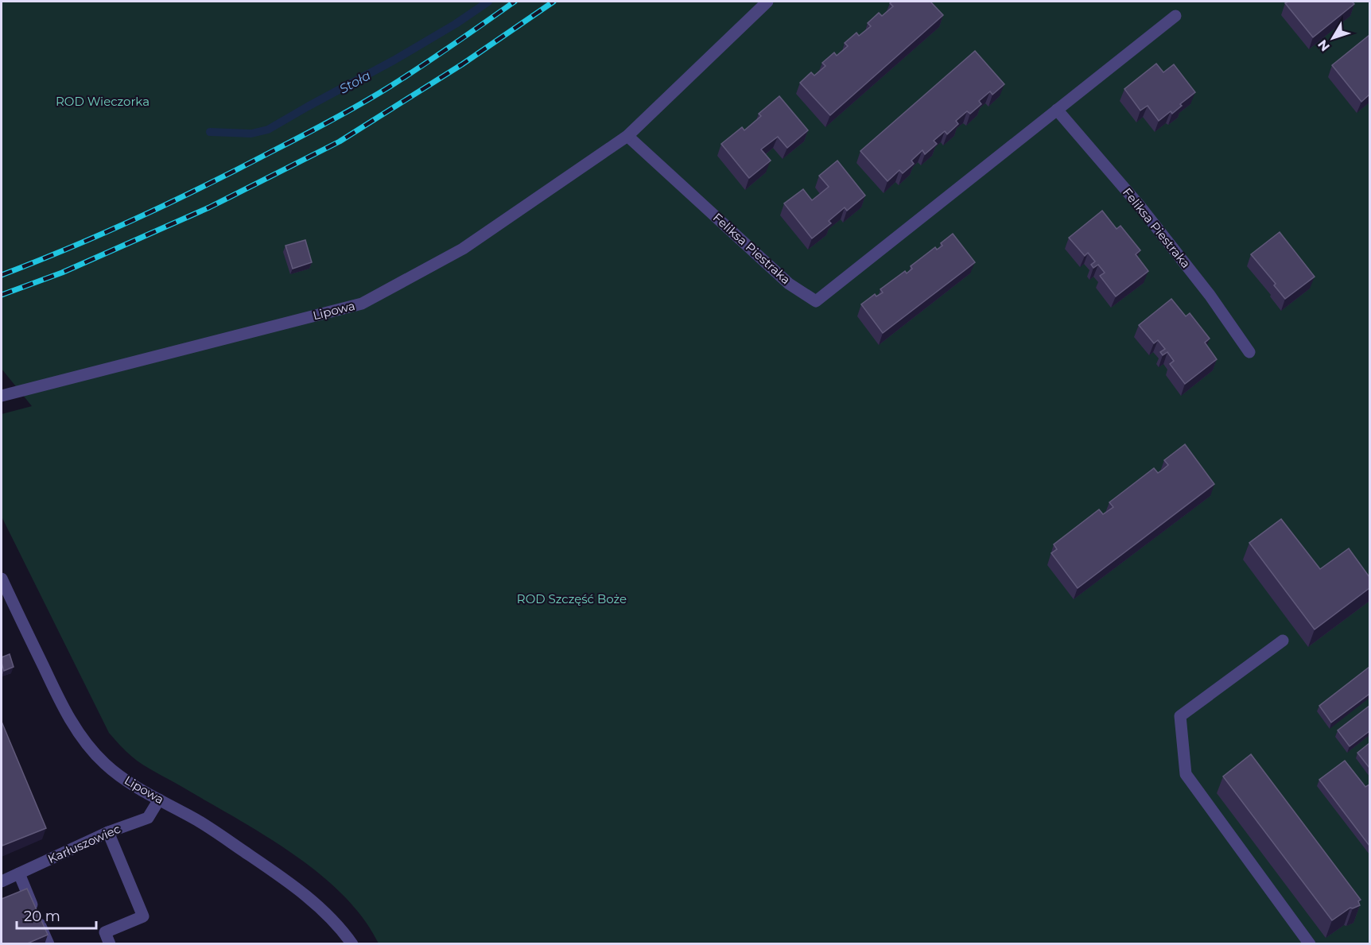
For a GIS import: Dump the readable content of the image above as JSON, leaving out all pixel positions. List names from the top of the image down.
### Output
{
  "streets": {
    "street": ["Feliksa Piestraka", "Lipowa", "Karłuszowiec"]
  },
  "crossings": [
    ["Feliksa Piestraka", "Lipowa"],
    ["Lipowa", "Karłuszowiec"]
  ],
  "water": ["Stoła"],
  "parks": ["ROD Wieczorka", "ROD Szczęść Boże"],
  "scale_bar": "20 m",
  "north": "bottom left"
}
